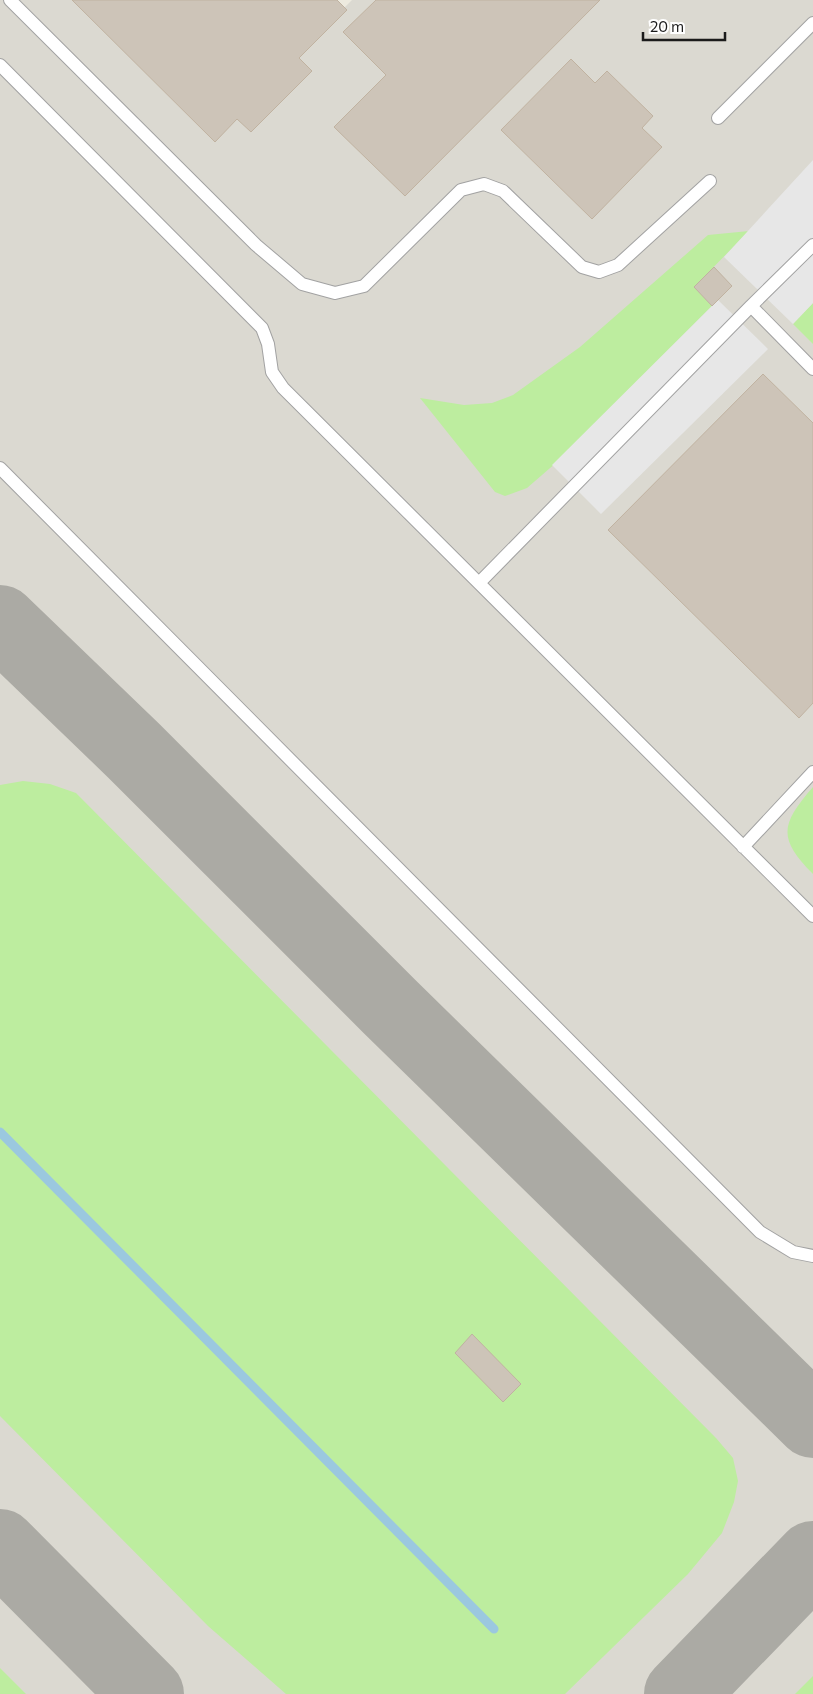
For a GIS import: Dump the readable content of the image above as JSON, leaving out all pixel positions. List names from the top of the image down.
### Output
{
  "scale_bar": "20 m"
}
